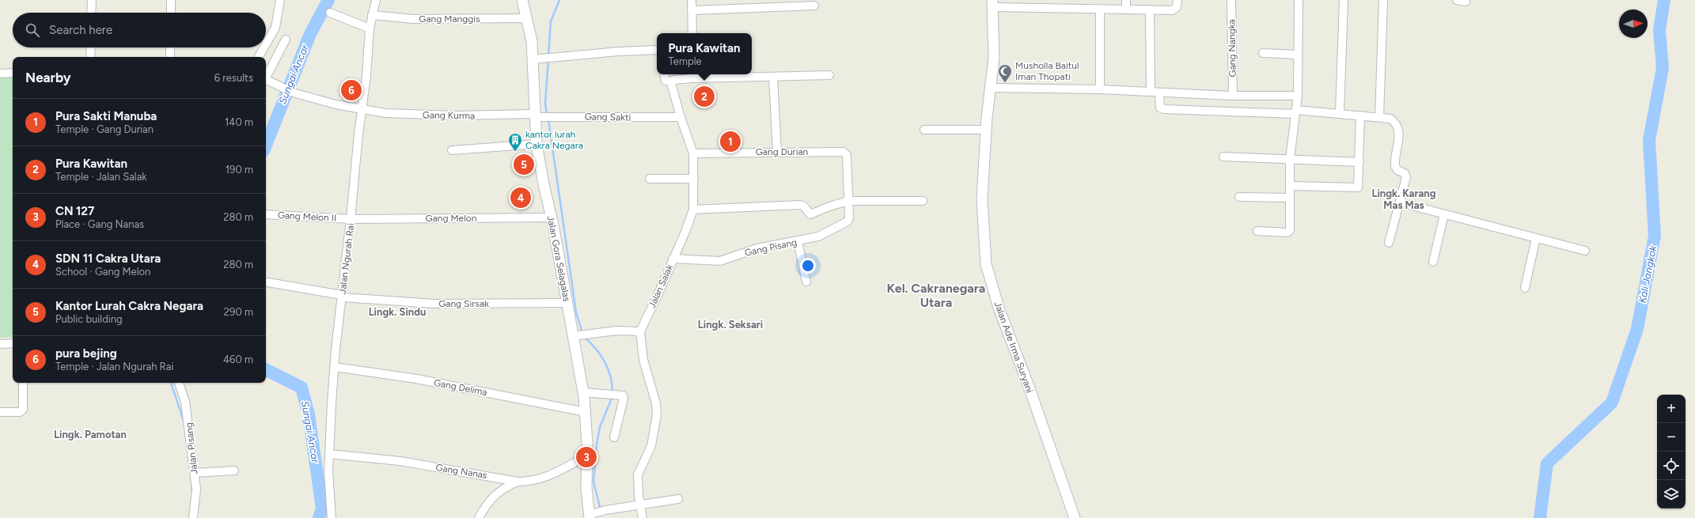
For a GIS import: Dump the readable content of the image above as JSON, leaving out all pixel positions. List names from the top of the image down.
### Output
{
  "streets": {
    "street": [
      "Gang Manggis",
      "Gang Nangka",
      "Gang Kurma",
      "Gang Sakti",
      "Gang Durian",
      "Gang Melon II",
      "Gang Melon",
      "Gang Pisang",
      "Jalan Ngurah Rai",
      "Jalan Gora Selagalas",
      "Jalan Salak",
      "Gang Sirsak",
      "Jalan Ade Irma Suryani",
      "Gang Delima",
      "Jalan Pisang",
      "Gang Nanas"
    ]
  },
  "crossings": [
    ["Gang Manggis", "Jalan Ngurah Rai"],
    ["Gang Manggis", "Jalan Gora Selagalas"],
    ["Gang Kurma", "Gang Sakti"],
    ["Gang Kurma", "Jalan Ngurah Rai"],
    ["Gang Kurma", "Jalan Gora Selagalas"],
    ["Gang Sakti", "Jalan Gora Selagalas"],
    ["Gang Sakti", "Jalan Salak"],
    ["Gang Durian", "Gang Pisang"],
    ["Gang Durian", "Jalan Salak"],
    ["Gang Melon II", "Gang Melon"],
    ["Gang Melon II", "Jalan Ngurah Rai"],
    ["Gang Melon", "Jalan Ngurah Rai"],
    ["Gang Melon", "Jalan Gora Selagalas"],
    ["Gang Pisang", "Jalan Salak"],
    ["Jalan Ngurah Rai", "Gang Sirsak"],
    ["Jalan Ngurah Rai", "Gang Delima"],
    ["Jalan Ngurah Rai", "Gang Nanas"],
    ["Jalan Gora Selagalas", "Gang Sirsak"],
    ["Jalan Gora Selagalas", "Gang Delima"],
    ["Jalan Gora Selagalas", "Gang Nanas"]
  ],
  "districts": [
    "Lingk. Karang Mas Mas",
    "Kel. Cakranegara Utara",
    "Lingk. Sindu",
    "Lingk. Seksari",
    "Lingk. Pamotan"
  ],
  "water": ["Sungai Ancar", "Kali Jangkok"],
  "places": {
    "mosque": ["Musholla Baitul Iman Thopati"],
    "building": ["kantor lurah Cakra Negara"]
  },
  "north": "right",
  "page": {
    "search": "Search here",
    "popup": ["Pura Kawitan", "Temple"],
    "heading": ["Nearby", "6 results"],
    "pins": [
      "6",
      "2",
      "1",
      "5",
      "4",
      "3"
    ],
    "list": [
      {
        "mark": "1",
        "name": "Pura Sakti Manuba",
        "note": "Temple · Gang Durian",
        "value": "140 m"
      },
      {
        "mark": "2",
        "name": "Pura Kawitan",
        "note": "Temple · Jalan Salak",
        "value": "190 m"
      },
      {
        "mark": "3",
        "name": "CN 127",
        "note": "Place · Gang Nanas",
        "value": "280 m"
      },
      {
        "mark": "4",
        "name": "SDN 11 Cakra Utara",
        "note": "School · Gang Melon",
        "value": "280 m"
      },
      {
        "mark": "5",
        "name": "Kantor Lurah Cakra Negara",
        "note": "Public building",
        "value": "290 m"
      },
      {
        "mark": "6",
        "name": "pura bejing",
        "note": "Temple · Jalan Ngurah Rai",
        "value": "460 m"
      }
    ],
    "map_buttons": ["+", "−"]
  }
}
